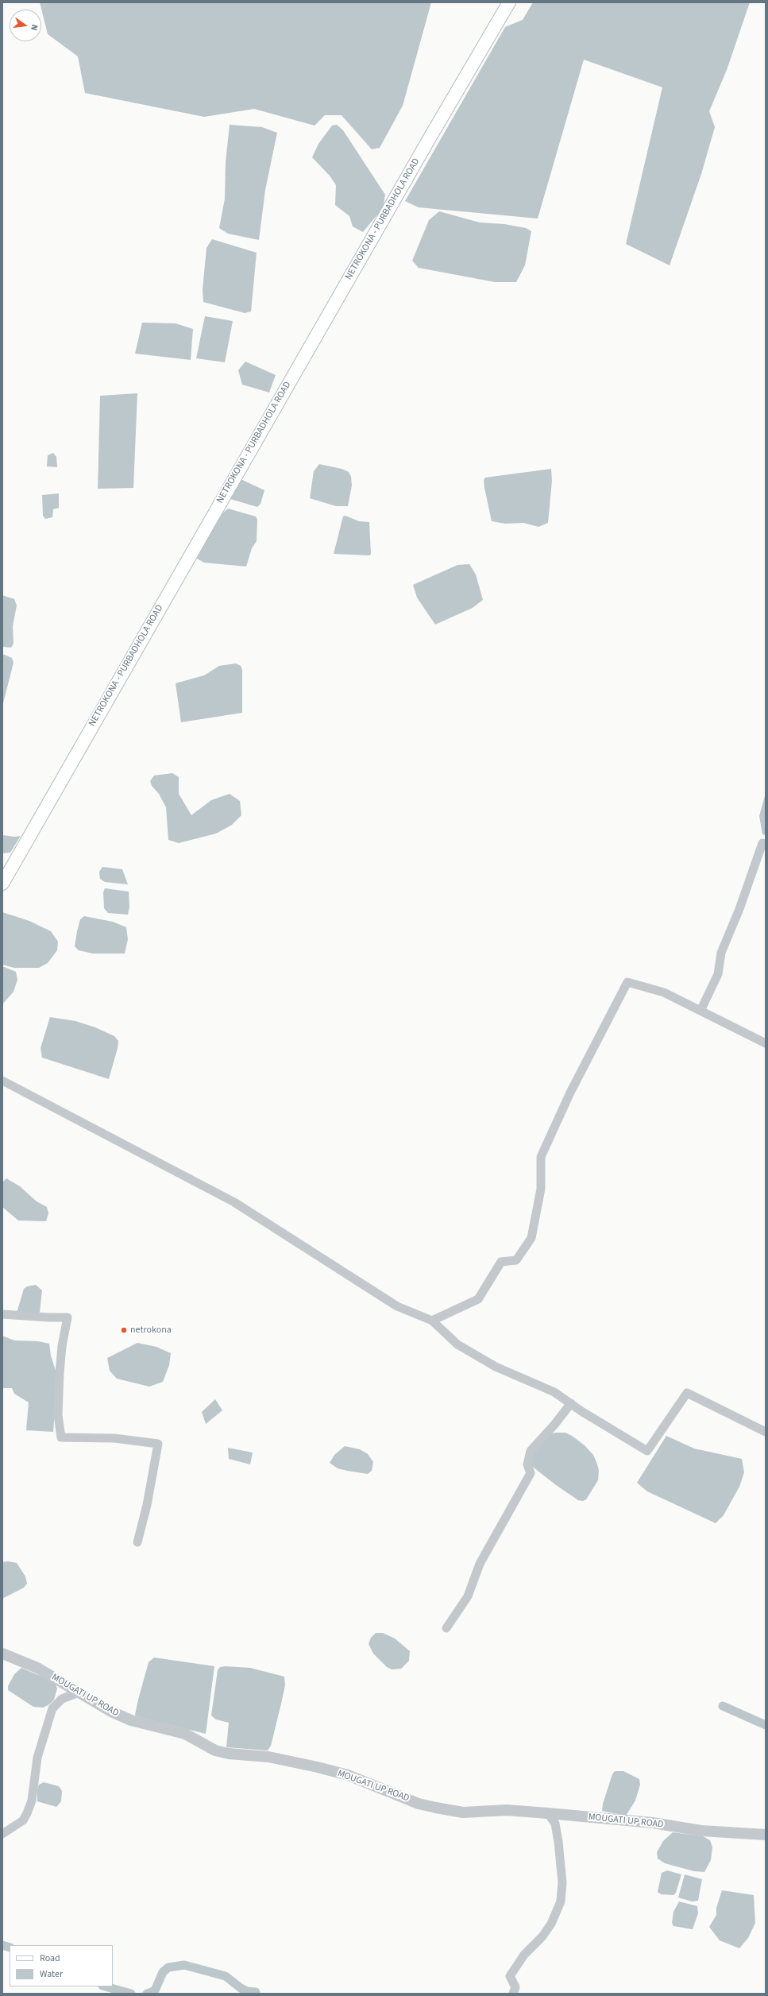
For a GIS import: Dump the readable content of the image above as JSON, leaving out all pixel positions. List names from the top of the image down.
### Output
{
  "streets": {
    "main road": ["NETROKONA - PURBADHOLA ROAD"],
    "street": ["MOUGATI UP ROAD"]
  },
  "places": ["netrokona"],
  "legend": ["Road", "Water"],
  "north": "right"
}
